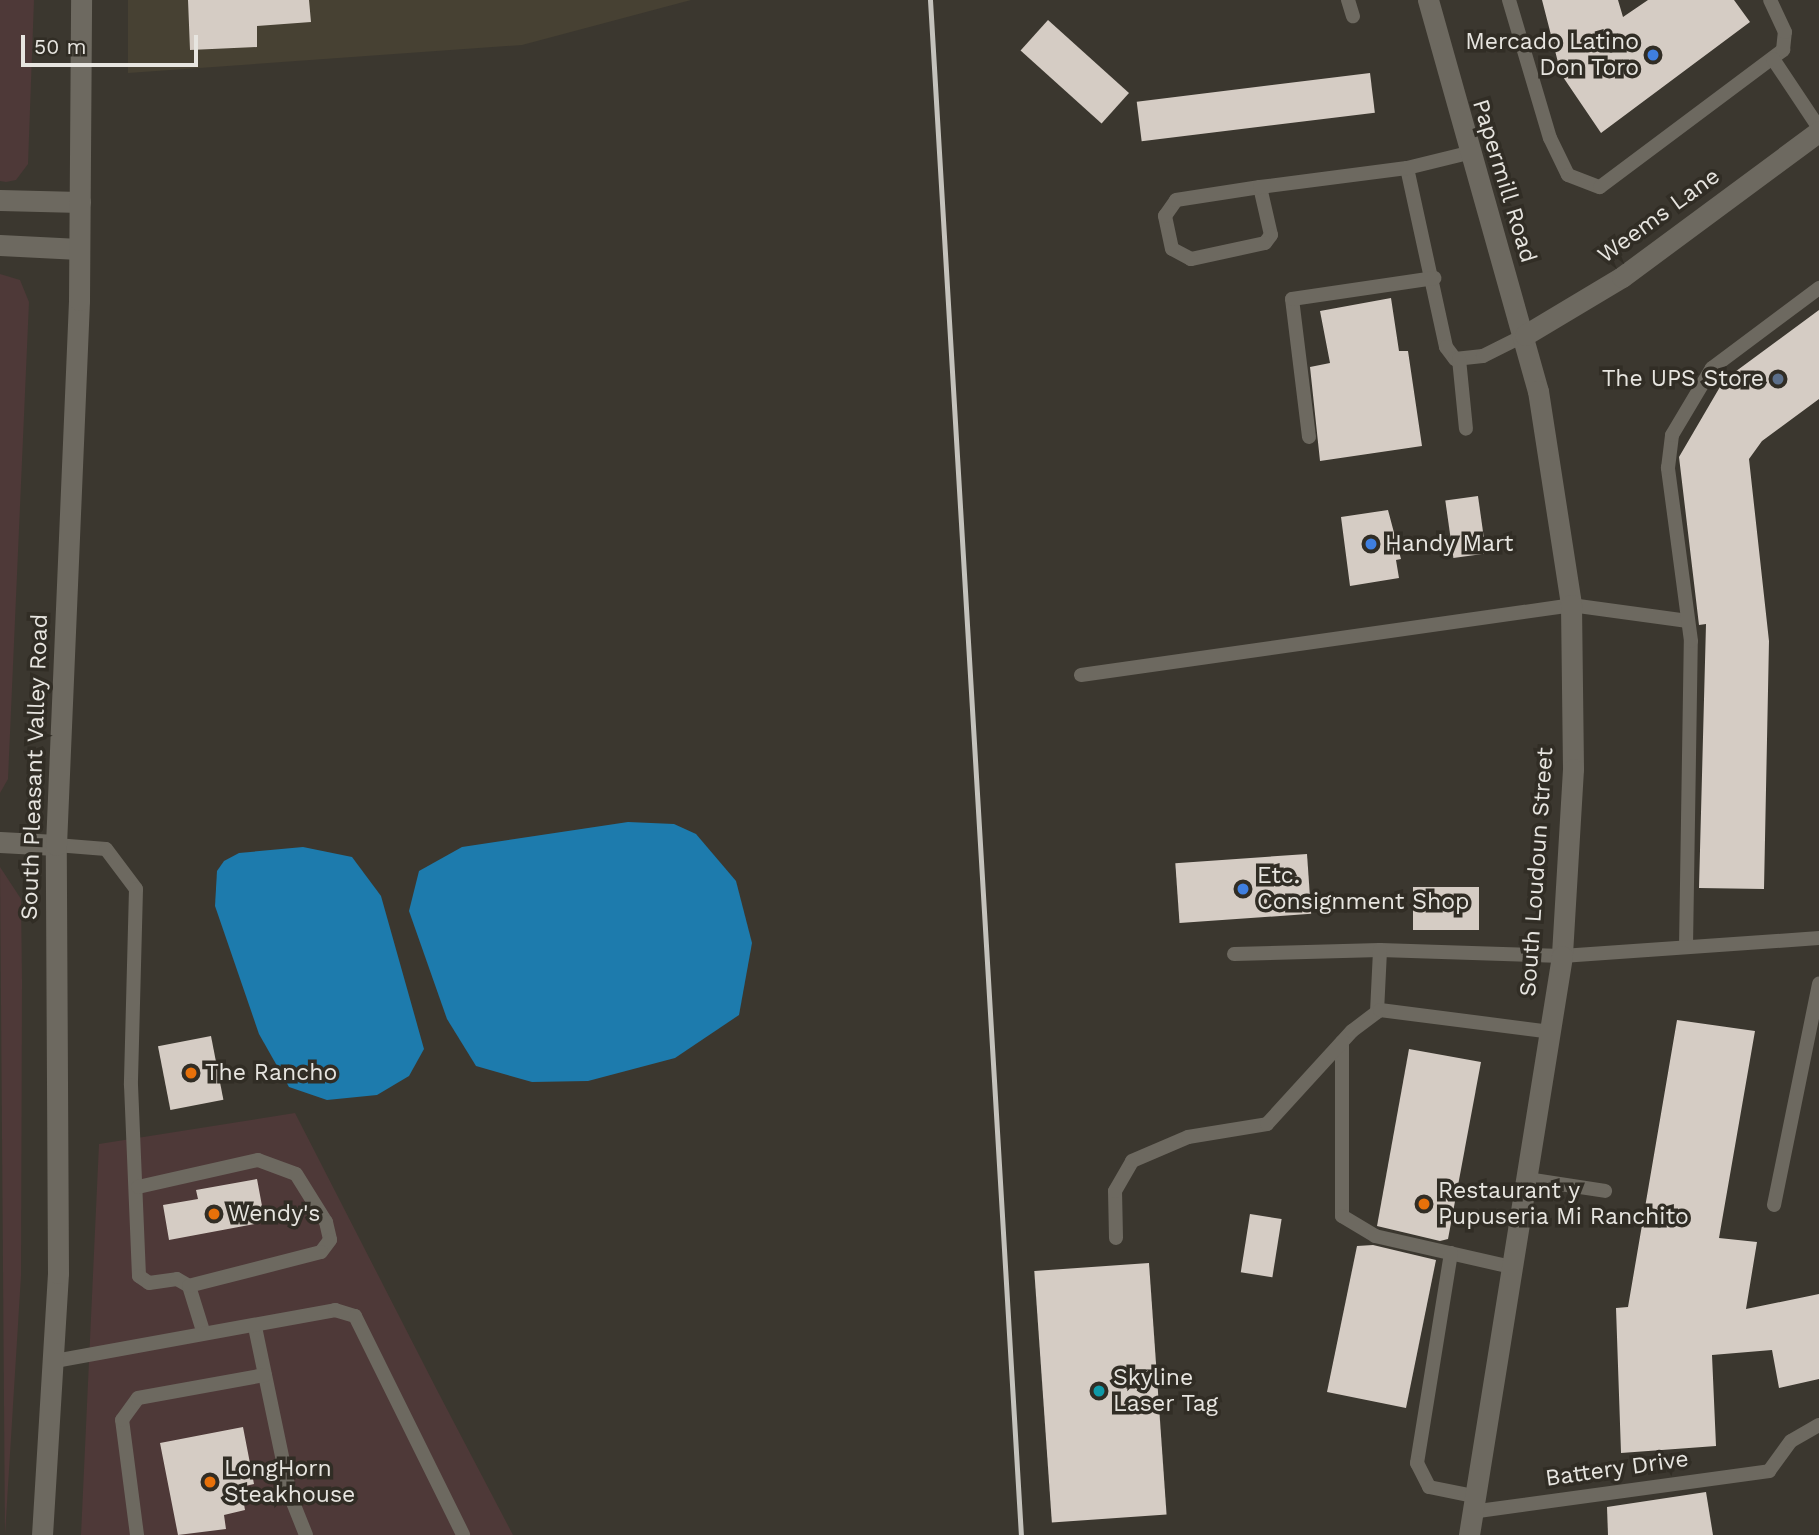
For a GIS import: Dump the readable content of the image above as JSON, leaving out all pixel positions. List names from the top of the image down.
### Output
{
  "streets": {
    "main road": [
      "Papermill Road",
      "Weems Lane",
      "South Pleasant Valley Road",
      "South Loudoun Street"
    ],
    "lane": ["Battery Drive"]
  },
  "crossings": [
    ["Papermill Road", "Weems Lane"],
    ["Papermill Road", "South Loudoun Street"],
    ["Weems Lane", "South Loudoun Street"],
    ["South Loudoun Street", "Battery Drive"]
  ],
  "places": [
    "Mercado Latino Don Toro",
    "The UPS Store",
    "Handy Mart",
    "Etc. Consignment Shop",
    "The Rancho",
    "Restaurant y Pupuseria Mi Ranchito",
    "Wendy's",
    "Skyline Laser Tag",
    "LongHorn Steakhouse"
  ],
  "scale_bar": "50 m"
}
